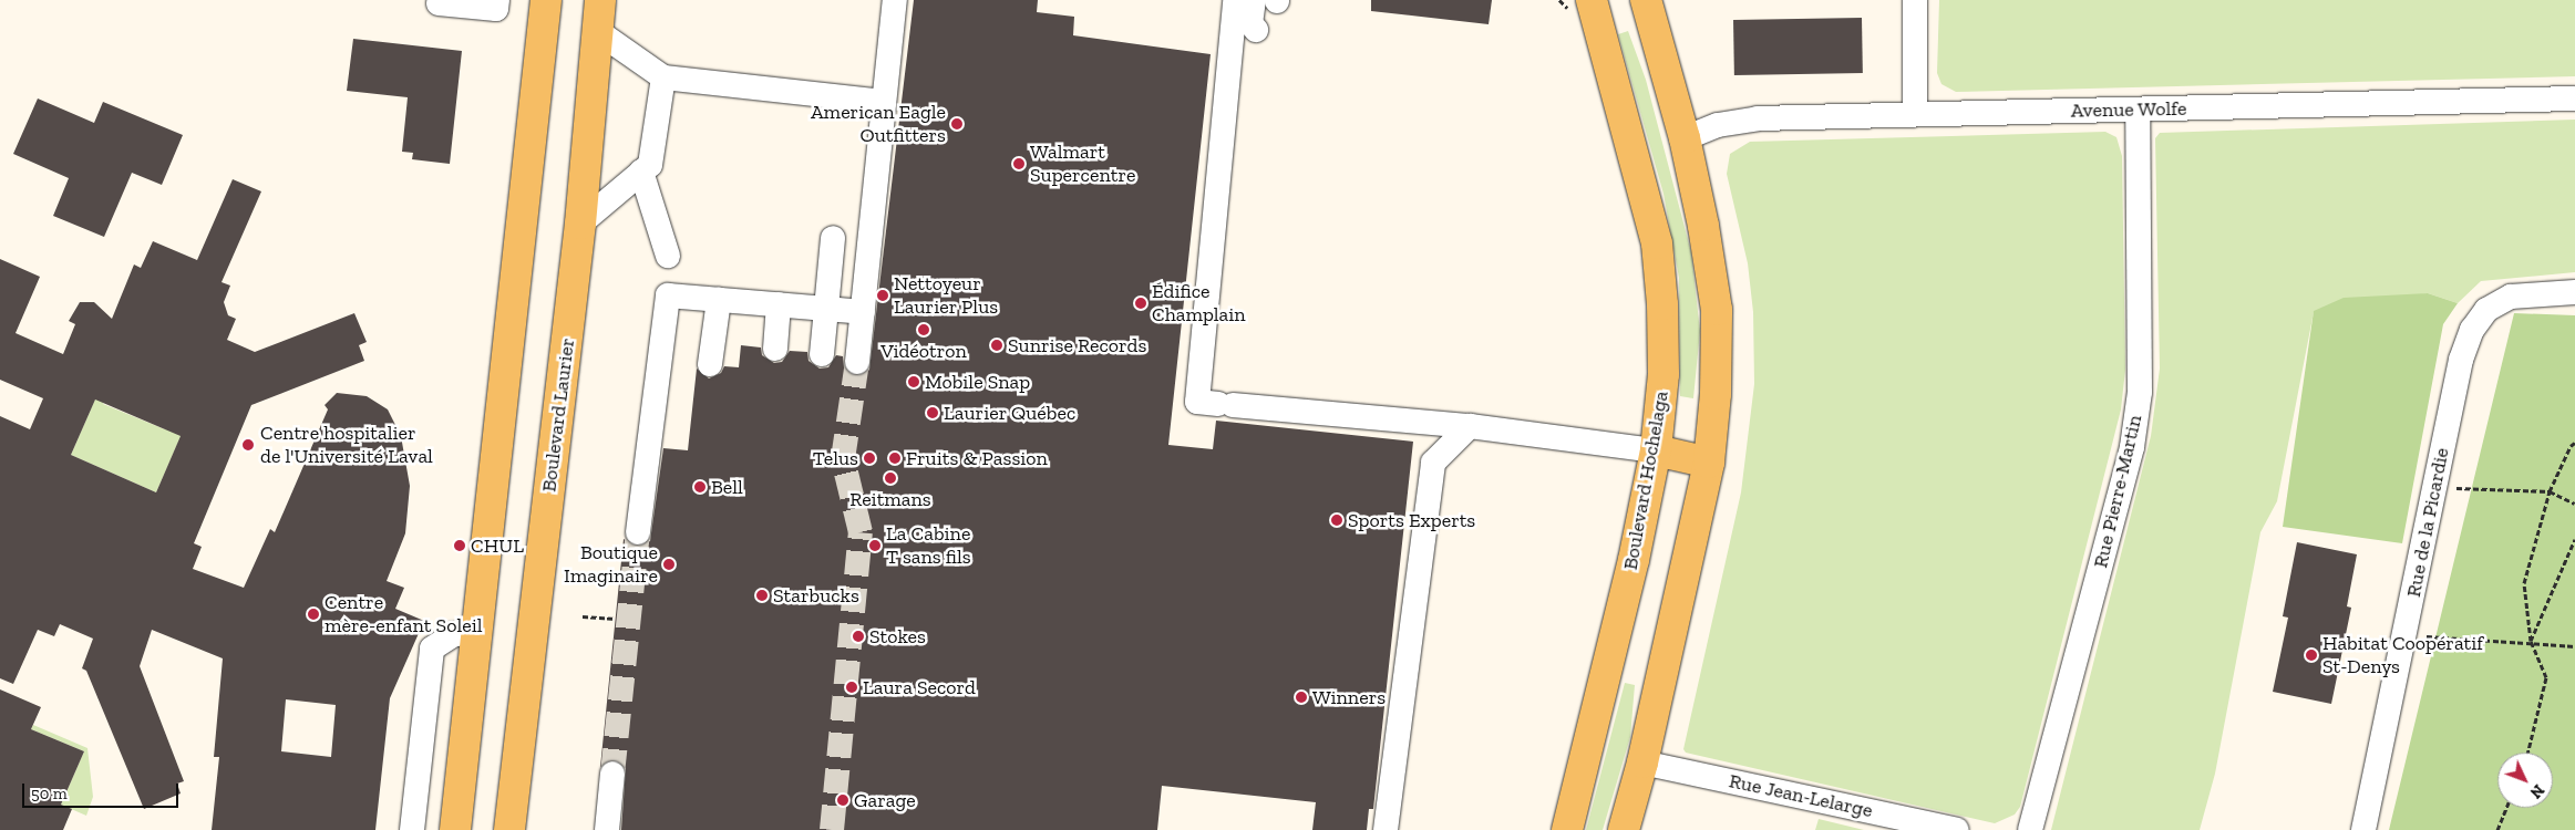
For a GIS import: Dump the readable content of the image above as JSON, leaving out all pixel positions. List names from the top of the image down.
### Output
{
  "streets": {
    "main road": ["Boulevard Laurier", "Boulevard Hochelaga"],
    "street": [
      "Avenue Wolfe",
      "Rue Pierre-Martin",
      "Rue de la Picardie",
      "Rue Jean-Lelarge"
    ]
  },
  "crossings": [
    ["Avenue Wolfe", "Rue Pierre-Martin"]
  ],
  "places": [
    "American Eagle Outfitters",
    "Walmart Supercentre",
    "Nettoyeur Laurier Plus",
    "Édifice Champlain",
    "Vidéotron",
    "Sunrise Records",
    "Mobile Snap",
    "Laurier Québec",
    "Centre hospitalier de l'Université Laval",
    "Telus",
    "Fruits & Passion",
    "Reitmans",
    "Bell",
    "Sports Experts",
    "CHUL",
    "La Cabine T sans fils",
    "Boutique Imaginaire",
    "Starbucks",
    "Centre mère-enfant Soleil",
    "Stokes",
    "Habitat Coopératif St-Denys",
    "Laura Secord",
    "Winners",
    "Garage"
  ],
  "scale_bar": "50 m",
  "north": "bottom right"
}
